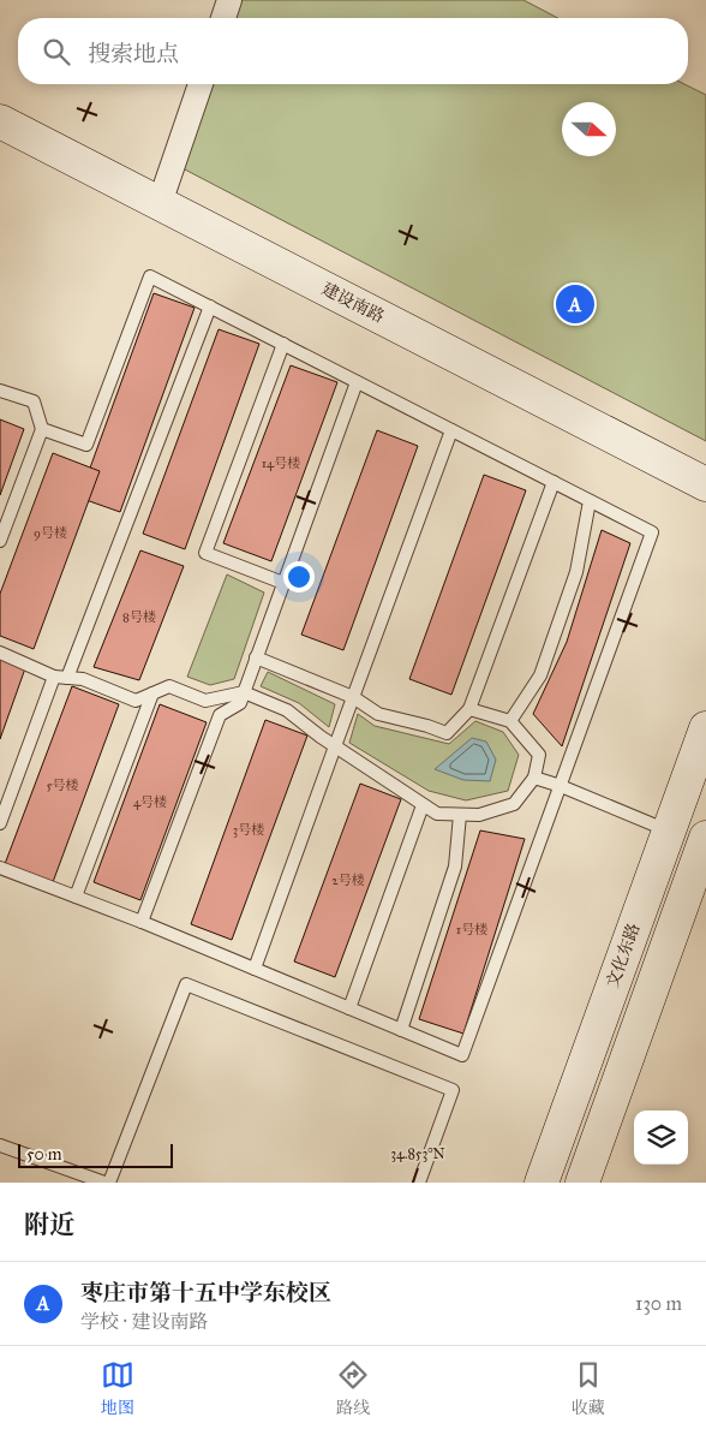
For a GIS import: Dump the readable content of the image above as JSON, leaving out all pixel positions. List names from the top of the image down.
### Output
{
  "streets": {
    "street": ["建设南路", "文化东路"]
  },
  "house_numbers": [
    "14号楼",
    "9号楼",
    "8号楼",
    "5号楼",
    "4号楼",
    "3号楼",
    "2号楼",
    "1号楼"
  ],
  "scale_bar": "50 m",
  "north": "right",
  "page": {
    "search": "搜索地点",
    "pins": "A",
    "scale": "50 m",
    "heading": "附近",
    "list": [
      {
        "mark": "A",
        "name": "枣庄市第十五中学东校区",
        "note": "学校 · 建设南路",
        "value": "130 m"
      }
    ],
    "nav": ["地图", "路线", "收藏"]
  },
  "coordinates": ["34.853°N"]
}
